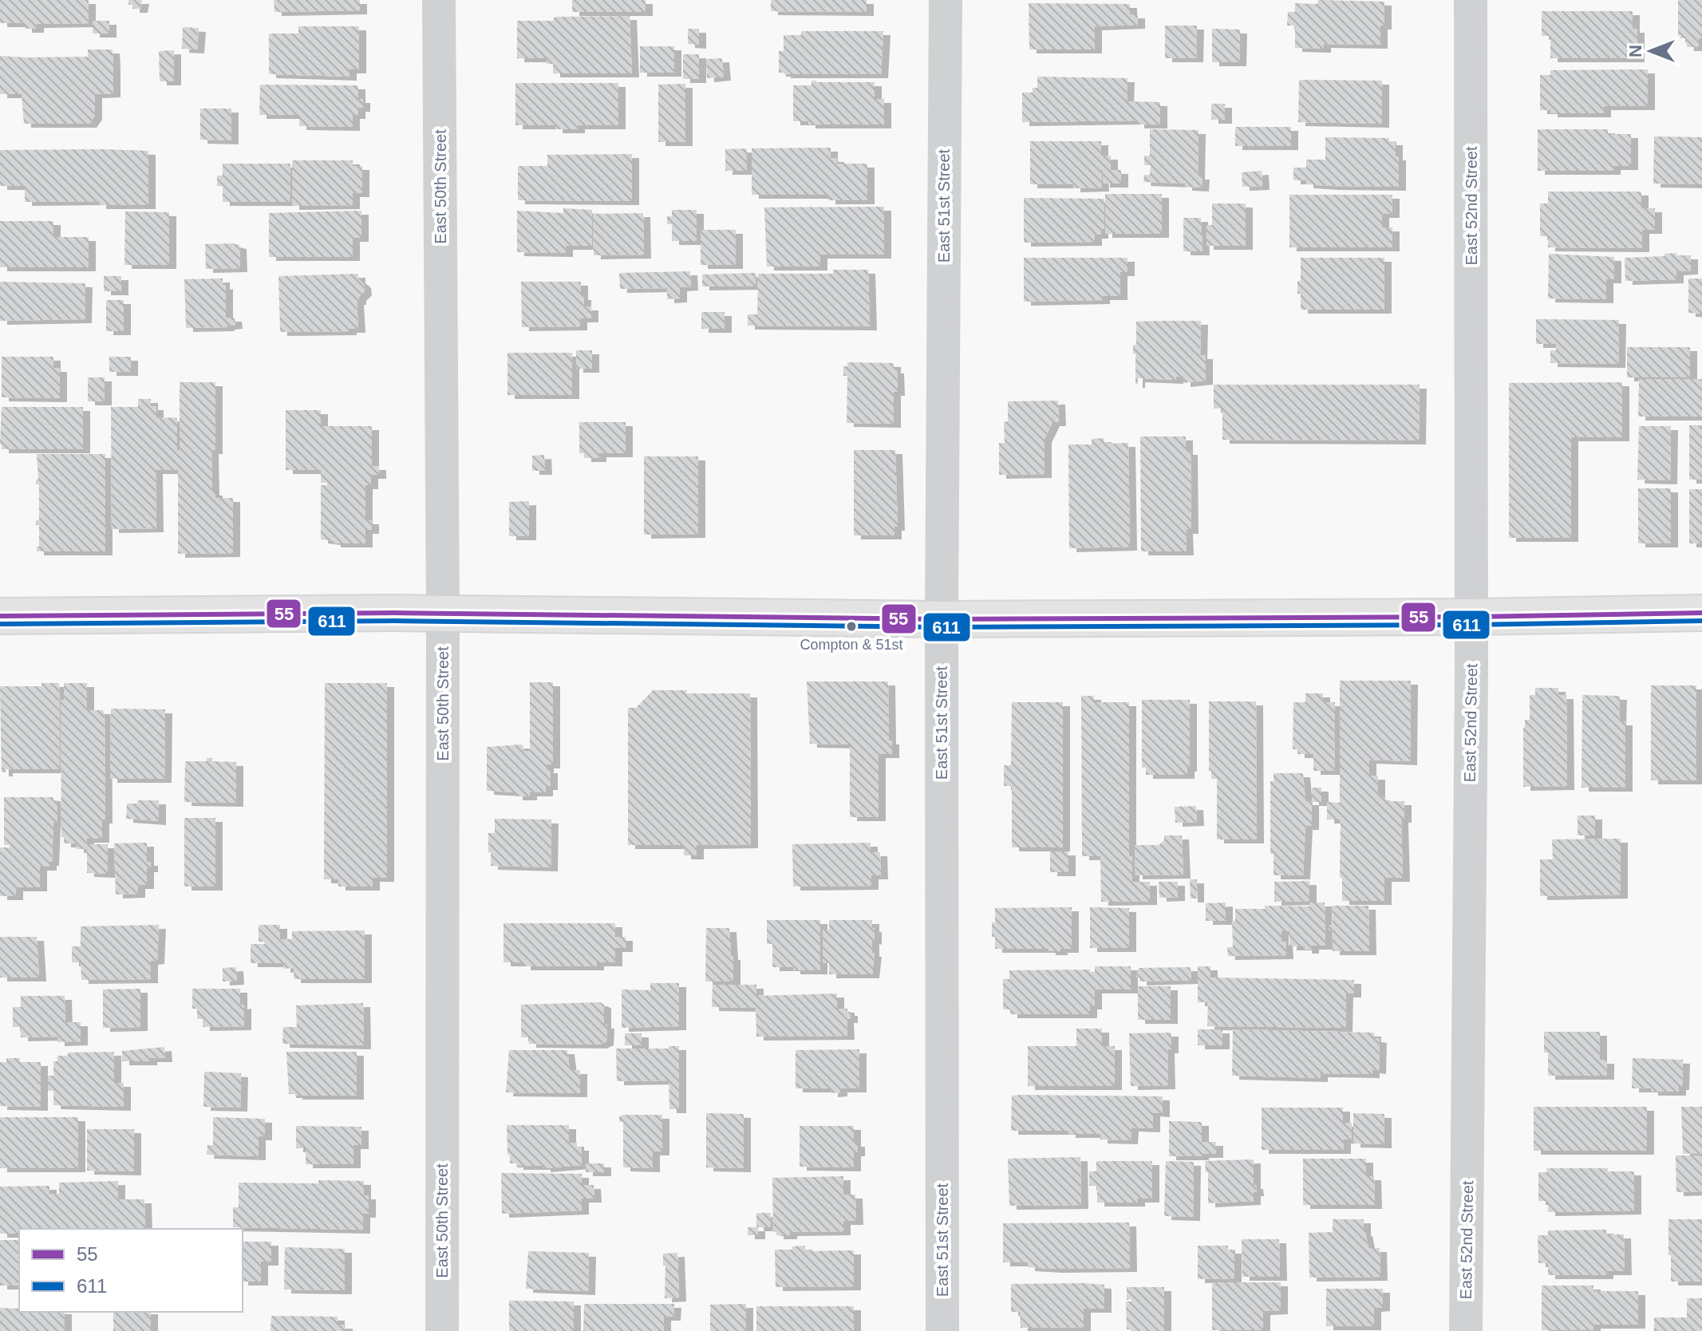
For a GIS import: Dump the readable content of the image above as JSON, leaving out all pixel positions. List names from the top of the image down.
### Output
{
  "streets": {
    "street": ["East 50th Street", "East 51st Street", "East 52nd Street"]
  },
  "places": ["Compton & 51st"],
  "lines": ["transit line 55", "transit line 611"],
  "legend": ["55", "611"],
  "north": "left"
}
